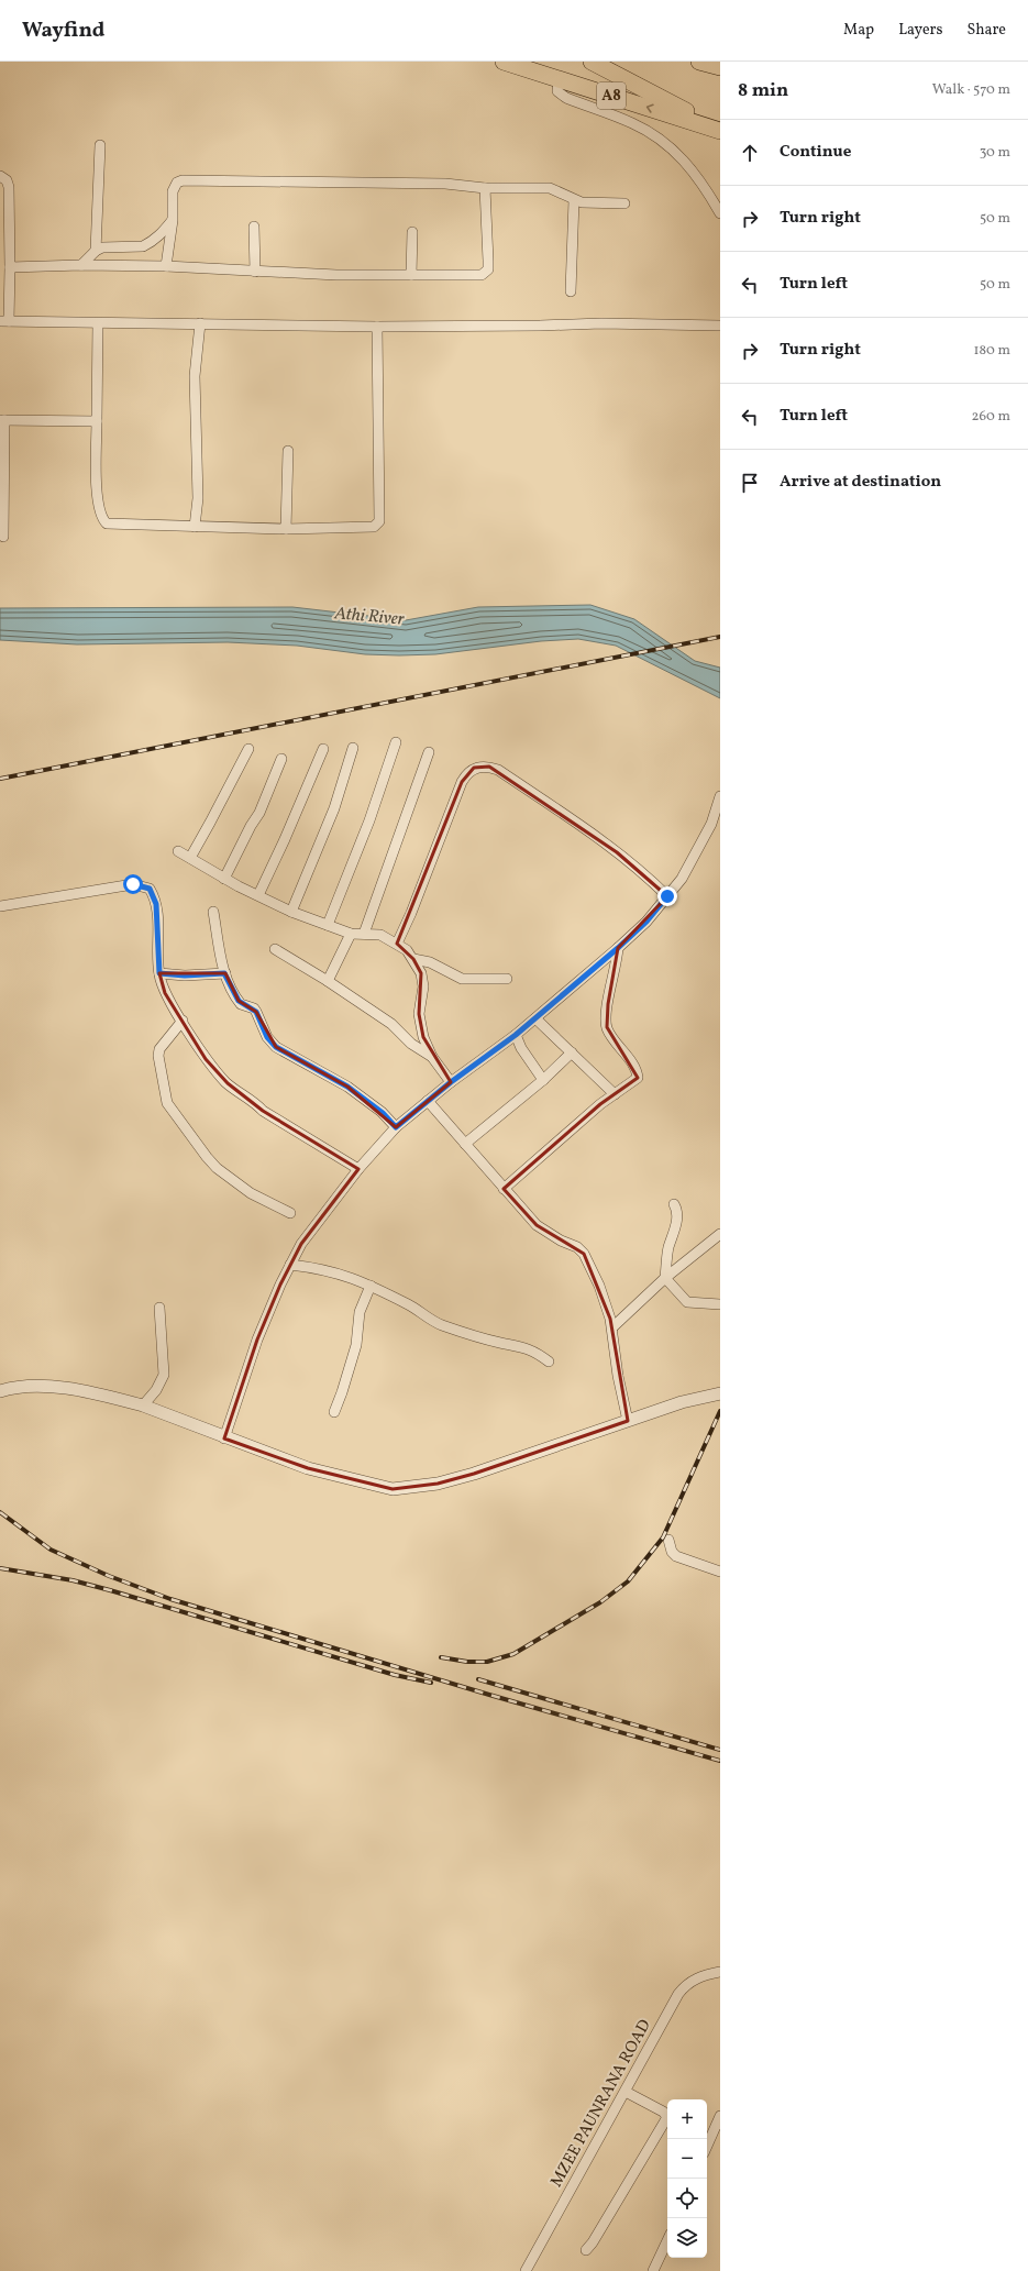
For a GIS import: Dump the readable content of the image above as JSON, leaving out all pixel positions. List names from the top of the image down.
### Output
{
  "streets": {
    "highway": ["A8"],
    "street": ["MZEE PAUNRANA ROAD"]
  },
  "water": ["Athi River"],
  "page": {
    "header": "Wayfind",
    "nav": ["Map", "Layers", "Share"],
    "heading": ["8 min", "Walk · 570 m"],
    "list": [
      ["Continue", "30 m"],
      ["Turn right", "50 m"],
      ["Turn left", "50 m"],
      ["Turn right", "180 m"],
      ["Turn left", "260 m"],
      "Arrive at destination"
    ],
    "map_buttons": ["+", "−"]
  }
}
